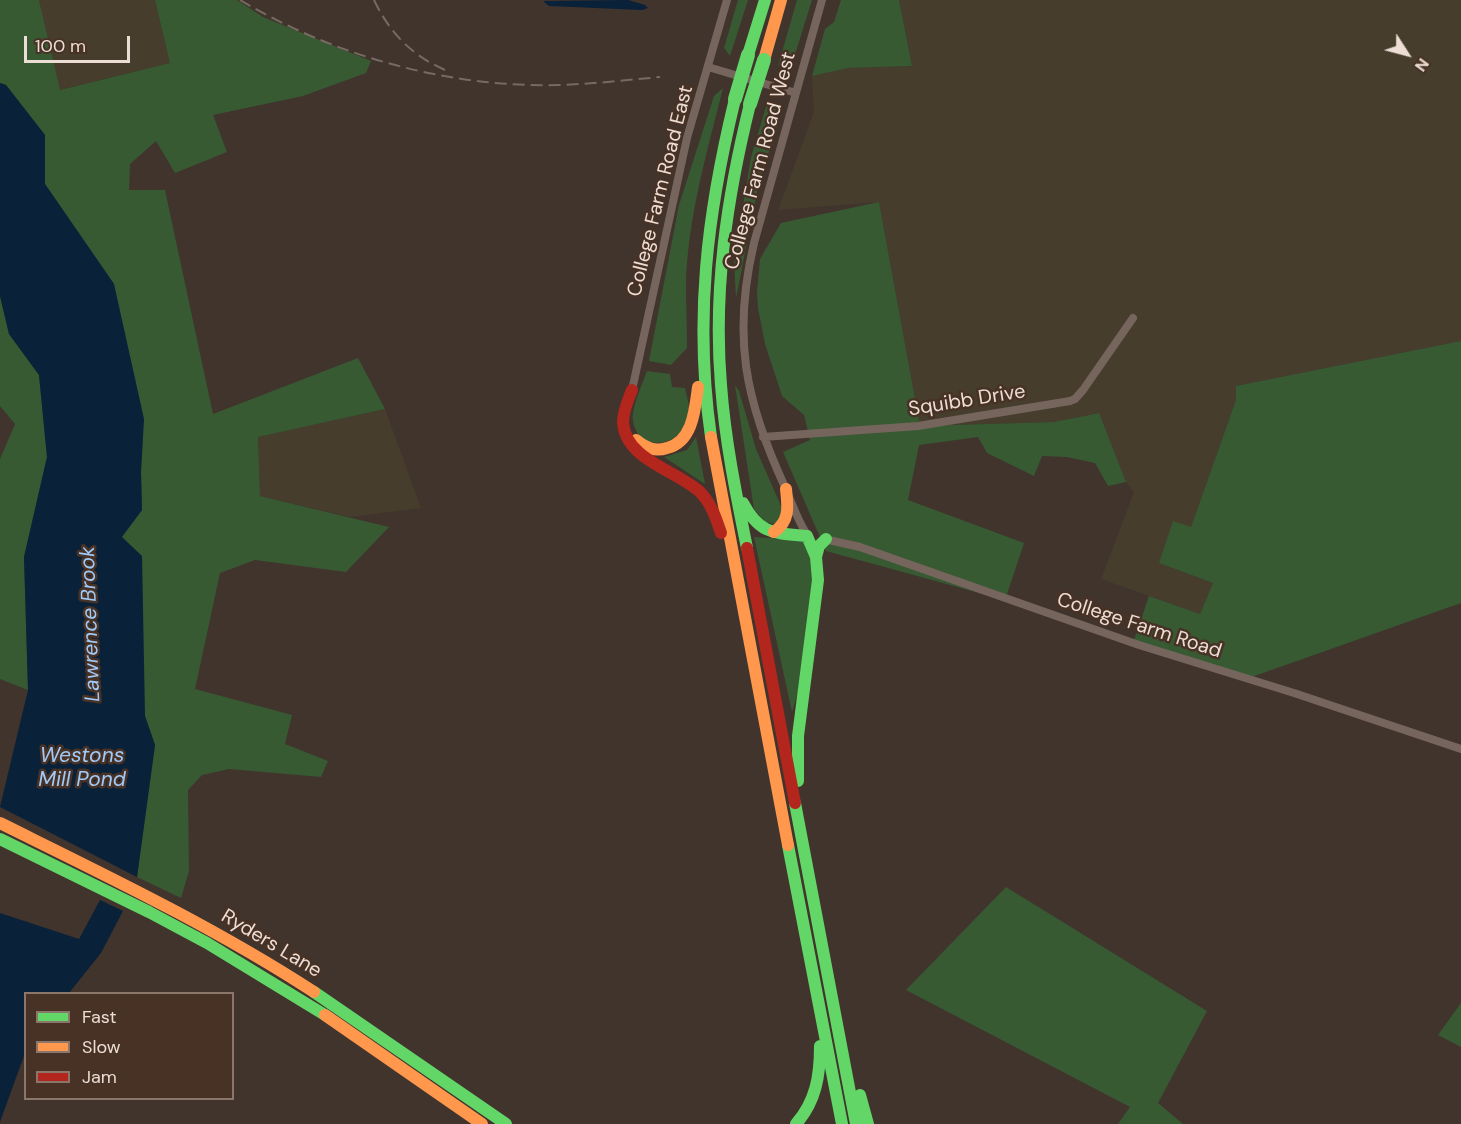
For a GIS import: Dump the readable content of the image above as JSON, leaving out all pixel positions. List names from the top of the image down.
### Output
{
  "streets": {
    "main road": ["Ryders Lane"],
    "street": [
      "College Farm Road West",
      "College Farm Road East",
      "Squibb Drive",
      "College Farm Road"
    ]
  },
  "crossings": [
    ["College Farm Road West", "Squibb Drive"],
    ["College Farm Road West", "College Farm Road"]
  ],
  "water": ["Lawrence Brook", "Westons Mill Pond"],
  "legend": ["Fast", "Slow", "Jam"],
  "scale_bar": "100 m",
  "north": "bottom right"
}
